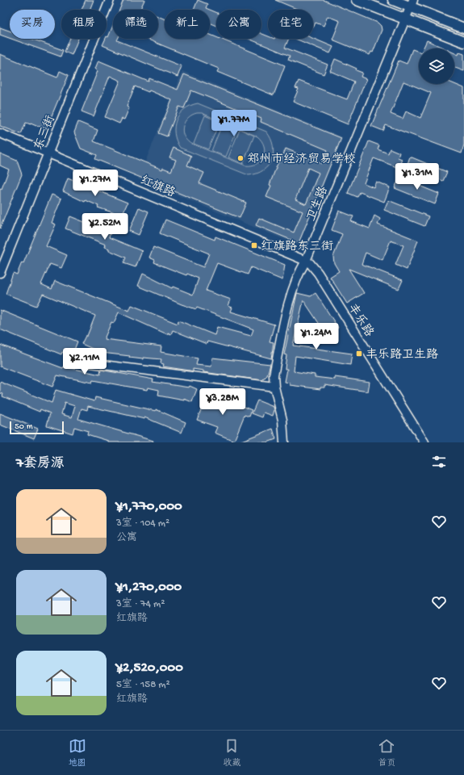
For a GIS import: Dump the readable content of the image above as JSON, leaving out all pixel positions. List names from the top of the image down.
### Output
{
  "streets": {
    "street": [
      "东三街",
      "红旗路",
      "卫生路",
      "丰乐路"
    ]
  },
  "crossings": [
    ["东三街", "红旗路"],
    ["红旗路", "卫生路"],
    ["红旗路", "丰乐路"],
    ["卫生路", "丰乐路"]
  ],
  "places": {
    "other": ["郑州市经济贸易学校"],
    "transit": ["红旗路东三街", "丰乐路卫生路"]
  },
  "scale_bar": "50 m",
  "page": {
    "chip": [
      "买房",
      "租房",
      "筛选",
      "新上",
      "公寓",
      "住宅"
    ],
    "price": [
      "¥1.77M",
      "¥1.31M",
      "¥1.27M",
      "¥2.52M",
      "¥1.24M",
      "¥2.11M",
      "¥3.28M"
    ],
    "scale": "50 m",
    "heading": "7套房源",
    "list": [
      {
        "name": "¥1,770,000",
        "note": "3室 · 104 m² · 公寓"
      },
      {
        "name": "¥1,270,000",
        "note": "3室 · 74 m² · 红旗路"
      },
      {
        "name": "¥2,520,000",
        "note": "5室 · 158 m² · 红旗路"
      }
    ],
    "tabs": ["地图", "收藏", "首页"]
  }
}
